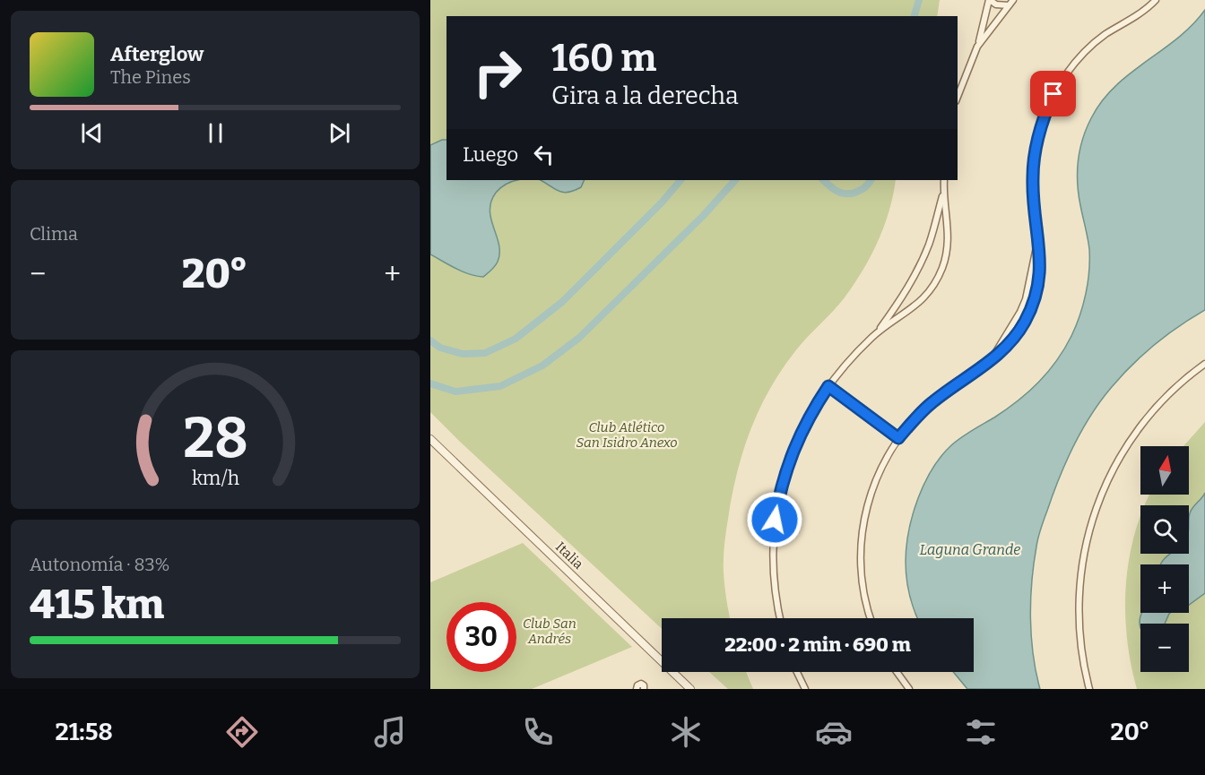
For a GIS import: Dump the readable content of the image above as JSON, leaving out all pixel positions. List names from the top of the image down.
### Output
{
  "streets": {
    "street": ["Italia"]
  },
  "water": ["Laguna Grande"],
  "parks": ["Club Atlético San Isidro Anexo", "Club San Andrés"],
  "north": "top",
  "page": {
    "turn": ["160 m", "Gira a la derecha"],
    "song": ["Afterglow", "The Pines"],
    "then": "Luego",
    "tile": [
      "Clima",
      ["Autonomía · 83%", "415 km"]
    ],
    "heat": ["−", "20°", "+"],
    "map_buttons": ["+", "−"],
    "limit": "30",
    "trip": "22:00 · 2 min · 690 m",
    "tabs": ["21:58", "20°"],
    "gauge": ["28", "km/h"]
  }
}
